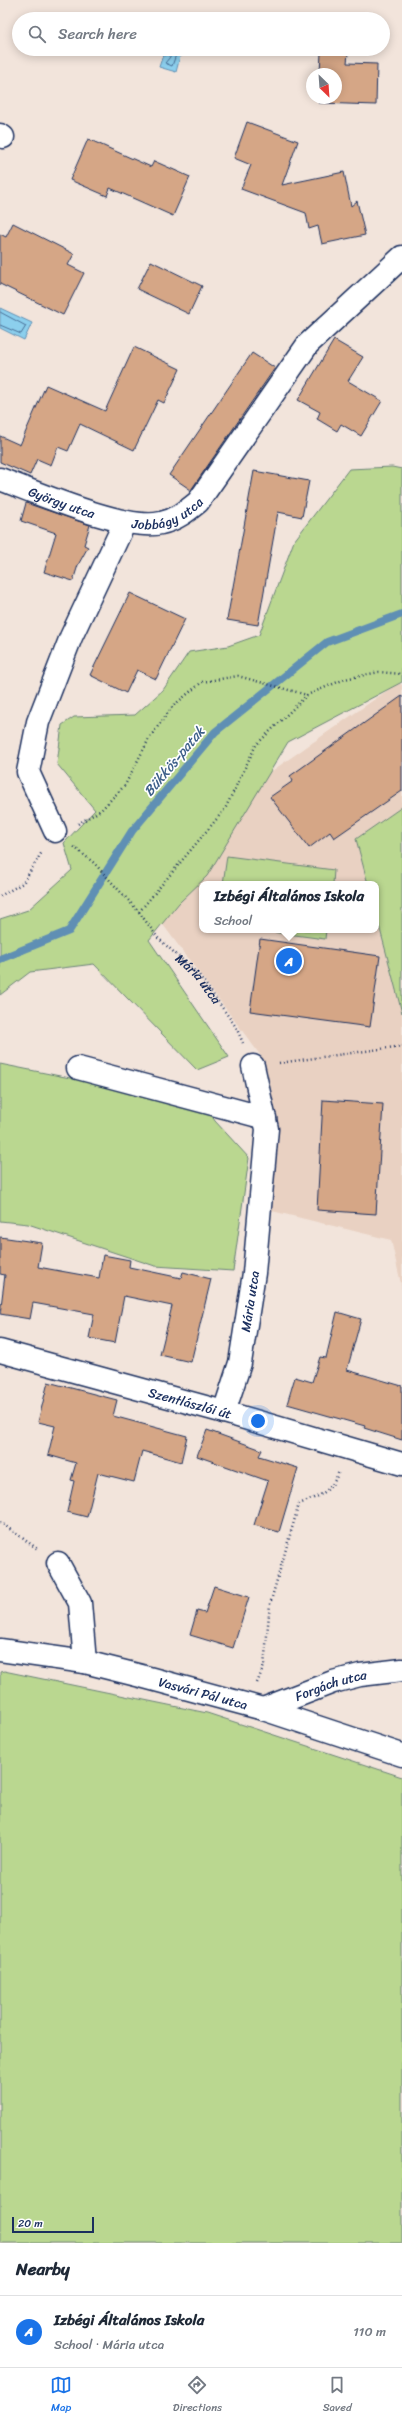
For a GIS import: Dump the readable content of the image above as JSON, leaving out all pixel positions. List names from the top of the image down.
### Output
{
  "streets": {
    "street": [
      "György utca",
      "Jobbágy utca",
      "Mária utca",
      "Szentlászlói út",
      "Forgách utca",
      "Vasvári Pál utca"
    ]
  },
  "crossings": [
    ["György utca", "Jobbágy utca"],
    ["Mária utca", "Szentlászlói út"],
    ["Forgách utca", "Vasvári Pál utca"]
  ],
  "water": ["Bükkös-patak"],
  "scale_bar": "20 m",
  "north": "bottom right",
  "page": {
    "search": "Search here",
    "popup": ["Izbégi Általános Iskola", "School"],
    "pins": "A",
    "scale": "20 m",
    "heading": "Nearby",
    "list": [
      {
        "mark": "A",
        "name": "Izbégi Általános Iskola",
        "note": "School · Mária utca",
        "value": "110 m"
      }
    ],
    "nav": ["Map", "Directions", "Saved"]
  }
}
